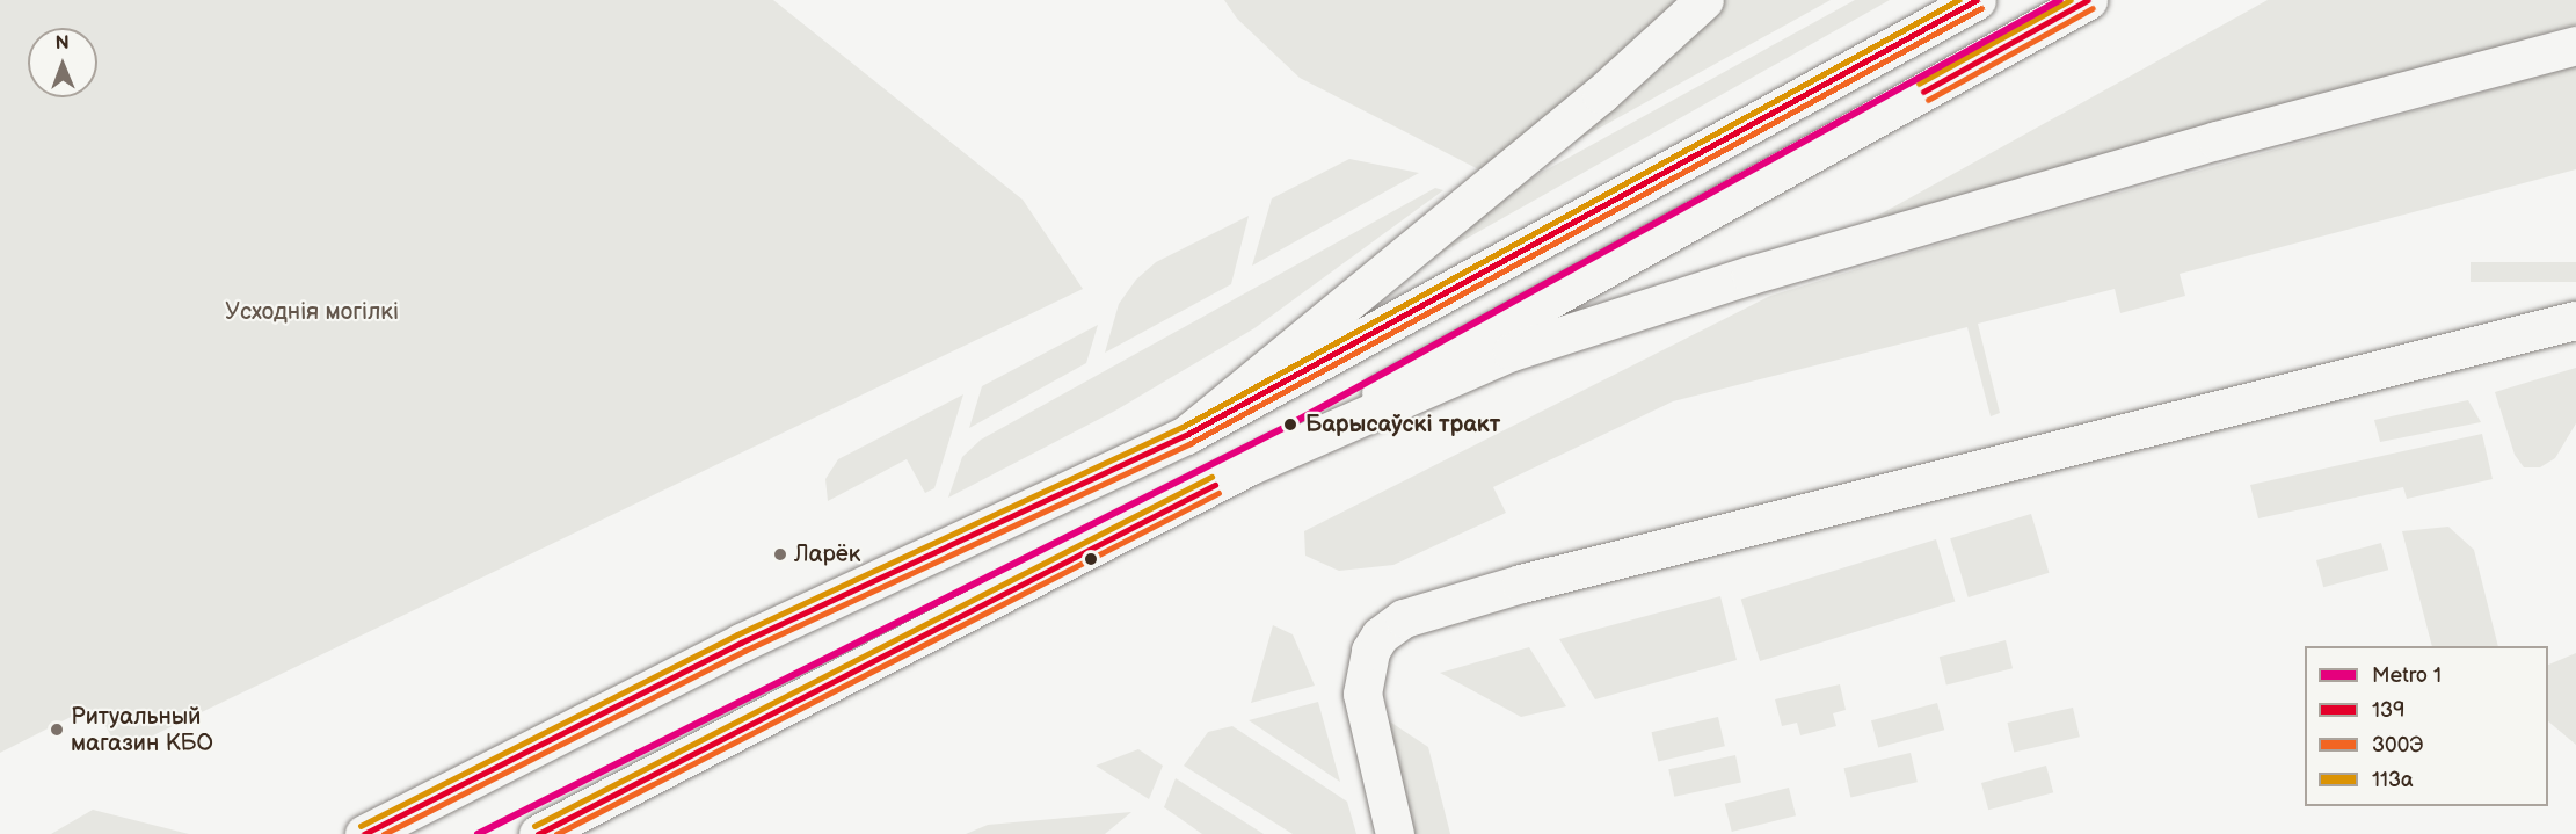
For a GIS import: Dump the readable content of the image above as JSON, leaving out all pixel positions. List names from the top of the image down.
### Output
{
  "parks": ["Усходнія могілкі"],
  "places": ["Барысаўскі тракт", "Ларёк", "Ритуальный магазин КБО"],
  "lines": [
    "metro line 1",
    "transit line 139",
    "transit line 113а",
    "transit line 300Э"
  ],
  "legend": [
    "Metro 1",
    "139",
    "300Э",
    "113а"
  ],
  "north": "top"
}
